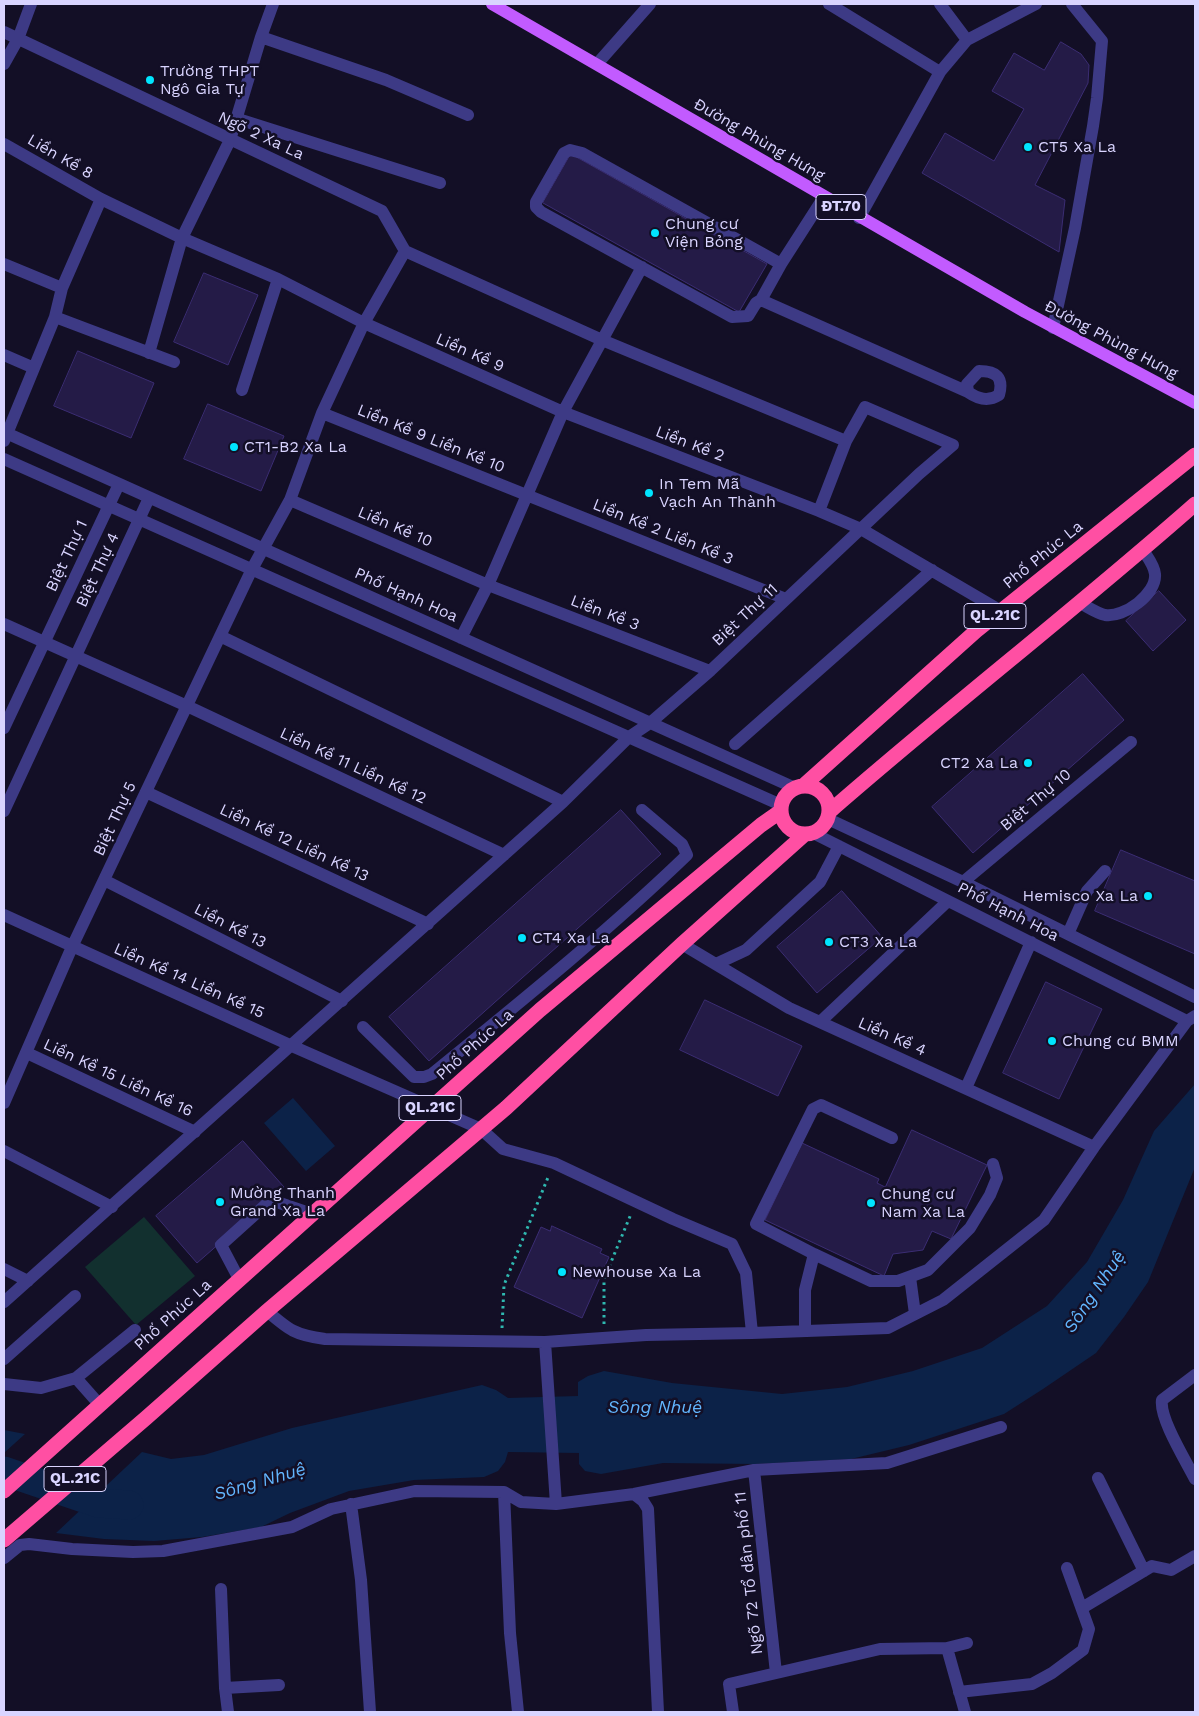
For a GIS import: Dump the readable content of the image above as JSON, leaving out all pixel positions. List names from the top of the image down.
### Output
{
  "streets": {
    "highway": ["Phố Phúc La", "QL.21C"],
    "main road": ["Đường Phùng Hưng", "ĐT.70"],
    "street": [
      "Ngõ 2 Xa La",
      "Liền Kề 8",
      "Liền Kề 9",
      "Liền Kề 9 Liền Kề 10",
      "Liền Kề 2",
      "Liền Kề 10",
      "Liền Kề 2 Liền Kề 3",
      "Biệt Thự 1",
      "Biệt Thự 4",
      "Phố Hạnh Hoa",
      "Liền Kề 3",
      "Biệt Thự 11",
      "Liền Kề 11 Liền Kề 12",
      "Biệt Thự 10",
      "Biệt Thự 5",
      "Liền Kề 12 Liền Kề 13",
      "Liền Kề 13",
      "Liền Kề 14 Liền Kề 15",
      "Liền Kề 4",
      "Liền Kề 15 Liền Kề 16",
      "Ngõ 72 Tổ dân phố 11"
    ]
  },
  "crossings": [
    ["Liền Kề 8", "Liền Kề 9"],
    ["Liền Kề 9", "Liền Kề 2"],
    ["Liền Kề 9 Liền Kề 10", "Liền Kề 2 Liền Kề 3"],
    ["Liền Kề 2", "Phố Phúc La"],
    ["Liền Kề 2", "Biệt Thự 11"],
    ["Liền Kề 10", "Liền Kề 3"],
    ["Liền Kề 2 Liền Kề 3", "Biệt Thự 11"],
    ["Phố Phúc La", "Phố Hạnh Hoa"],
    ["Phố Phúc La", "QL.21C"],
    ["Phố Phúc La", "Liền Kề 14 Liền Kề 15"],
    ["Biệt Thự 1", "Phố Hạnh Hoa"],
    ["Biệt Thự 1", "Liền Kề 11 Liền Kề 12"],
    ["Biệt Thự 4", "Phố Hạnh Hoa"],
    ["Biệt Thự 4", "Liền Kề 11 Liền Kề 12"],
    ["Phố Hạnh Hoa", "Biệt Thự 11"],
    ["Phố Hạnh Hoa", "QL.21C"],
    ["Phố Hạnh Hoa", "Biệt Thự 10"],
    ["Liền Kề 3", "Biệt Thự 11"],
    ["Biệt Thự 11", "Liền Kề 11 Liền Kề 12"],
    ["Biệt Thự 11", "Liền Kề 12 Liền Kề 13"],
    ["Biệt Thự 11", "Liền Kề 13"],
    ["Biệt Thự 11", "Liền Kề 14 Liền Kề 15"],
    ["Biệt Thự 11", "Liền Kề 15 Liền Kề 16"],
    ["QL.21C", "Liền Kề 14 Liền Kề 15"],
    ["QL.21C", "Liền Kề 4"],
    ["Liền Kề 11 Liền Kề 12", "Biệt Thự 5"],
    ["Biệt Thự 5", "Liền Kề 12 Liền Kề 13"],
    ["Biệt Thự 5", "Liền Kề 13"],
    ["Biệt Thự 5", "Liền Kề 14 Liền Kề 15"],
    ["Biệt Thự 5", "Liền Kề 15 Liền Kề 16"]
  ],
  "water": ["Sông Nhuệ"],
  "places": [
    "Trường THPT Ngô Gia Tự",
    "CT5 Xa La",
    "Chung cư Viện Bỏng",
    "CT1-B2 Xa La",
    "In Tem Mã Vạch An Thành",
    "CT2 Xa La",
    "Hemisco Xa La",
    "CT4 Xa La",
    "CT3 Xa La",
    "Chung cư BMM",
    "Mường Thanh Grand Xa La",
    "Chung cư Nam Xa La",
    "Newhouse Xa La"
  ]
}
